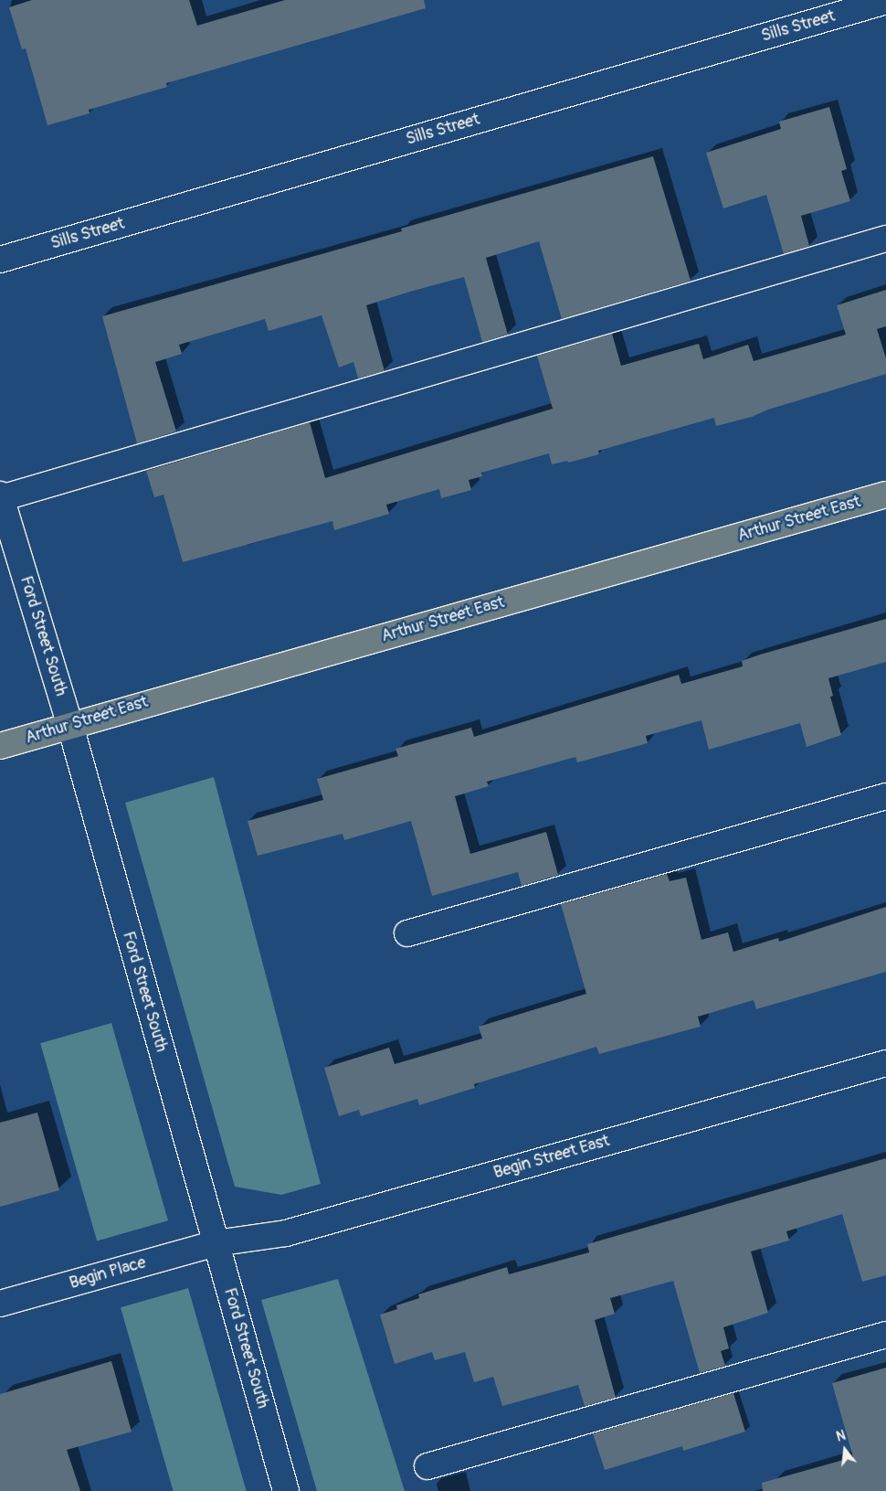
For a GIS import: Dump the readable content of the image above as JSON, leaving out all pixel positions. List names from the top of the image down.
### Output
{
  "streets": {
    "main road": ["Arthur Street East"],
    "street": [
      "Sills Street",
      "Ford Street South",
      "Begin Street East",
      "Begin Place"
    ]
  },
  "crossings": [
    ["Arthur Street East", "Ford Street South"],
    ["Ford Street South", "Begin Street East"],
    ["Ford Street South", "Begin Place"],
    ["Begin Street East", "Begin Place"]
  ],
  "north": "top"
}
